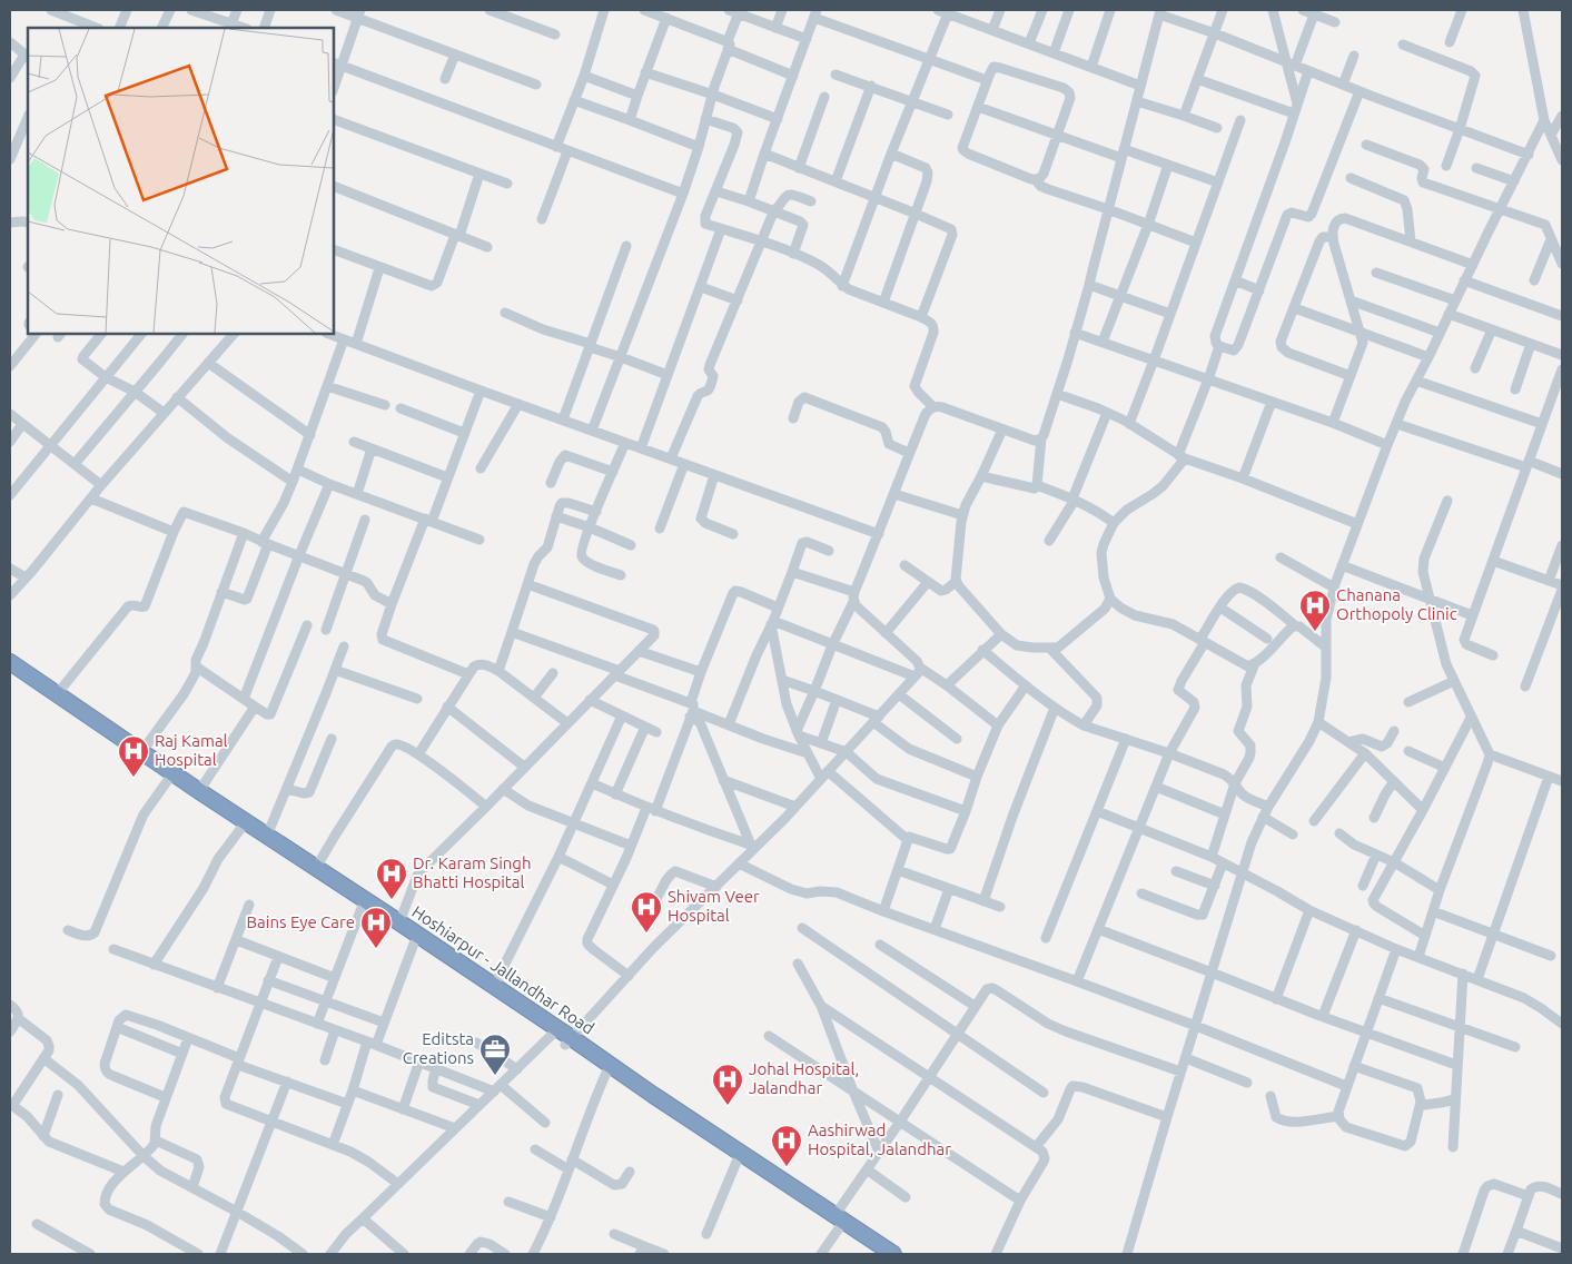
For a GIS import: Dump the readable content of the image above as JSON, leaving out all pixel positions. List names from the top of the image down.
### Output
{
  "streets": {
    "highway": ["Hoshiarpur - Jallandhar Road"]
  },
  "places": {
    "hospital": [
      "Chanana Orthopoly Clinic",
      "Raj Kamal Hospital",
      "Dr. Karam Singh Bhatti Hospital",
      "Shivam Veer Hospital",
      "Bains Eye Care",
      "Johal Hospital, Jalandhar",
      "Aashirwad Hospital, Jalandhar"
    ],
    "office": ["Editsta Creations"]
  }
}
